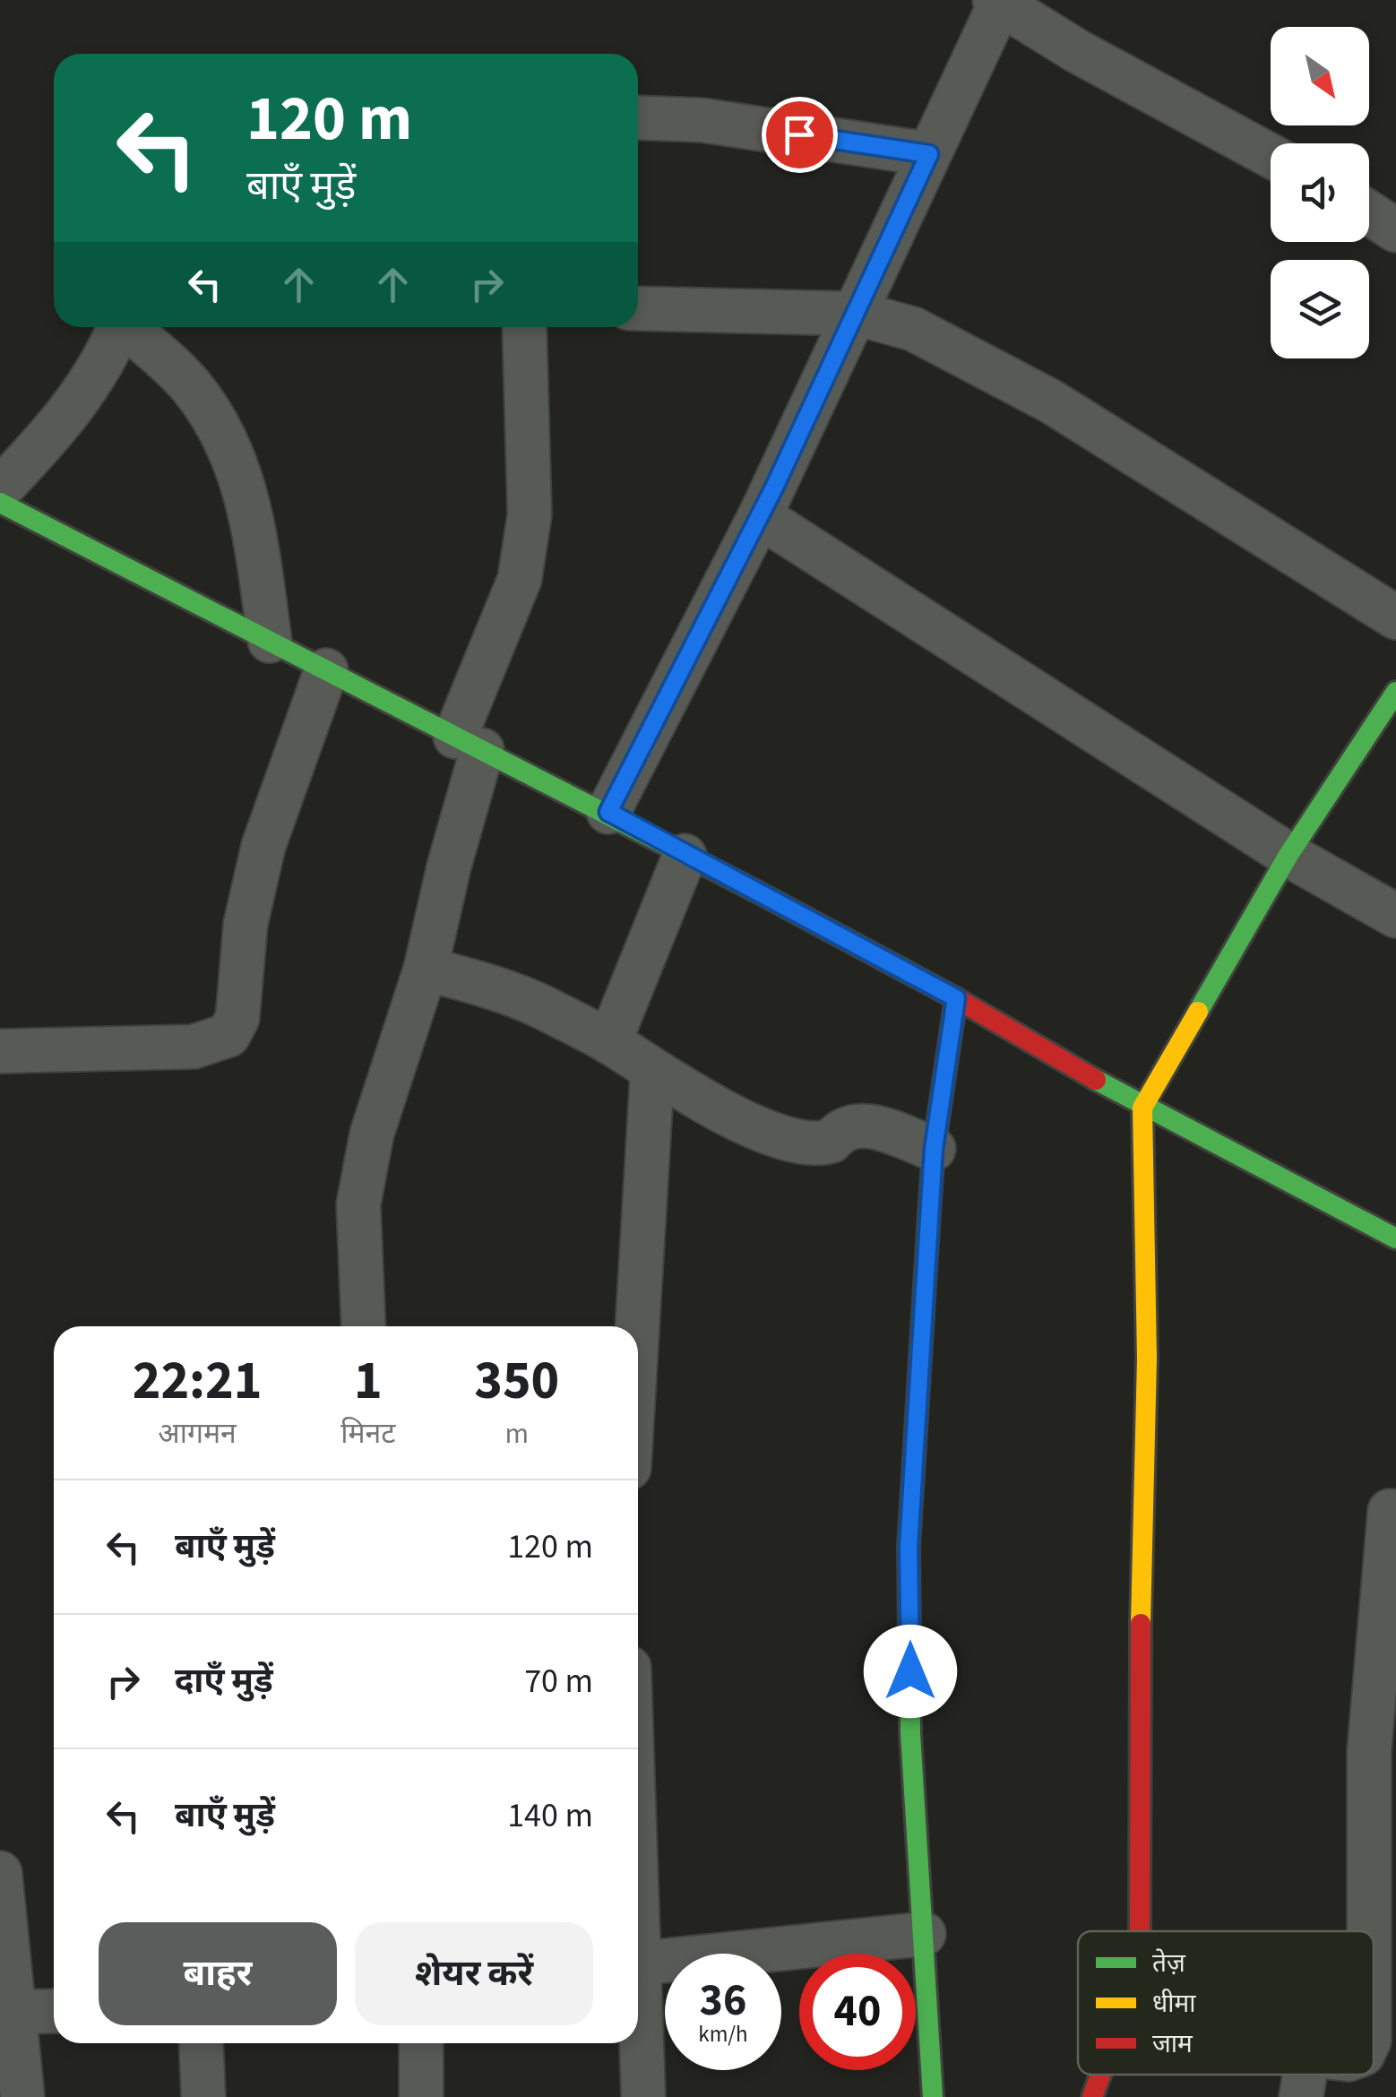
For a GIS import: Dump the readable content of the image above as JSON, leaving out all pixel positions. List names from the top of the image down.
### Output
{
  "legend": ["तेज़", "धीमा", "जाम"],
  "north": "bottom right",
  "page": {
    "turn": ["120 m", "बाएँ मुड़ें"],
    "eta": [
      "22:21",
      "आगमन",
      "1",
      "मिनट",
      "350",
      "m"
    ],
    "list": [
      {
        "name": "बाएँ मुड़ें",
        "value": "120 m"
      },
      {
        "name": "दाएँ मुड़ें",
        "value": "70 m"
      },
      {
        "name": "बाएँ मुड़ें",
        "value": "140 m"
      }
    ],
    "buttons": ["बाहर", "शेयर करें"],
    "speed": "36 km/h",
    "limit": "40"
  }
}
